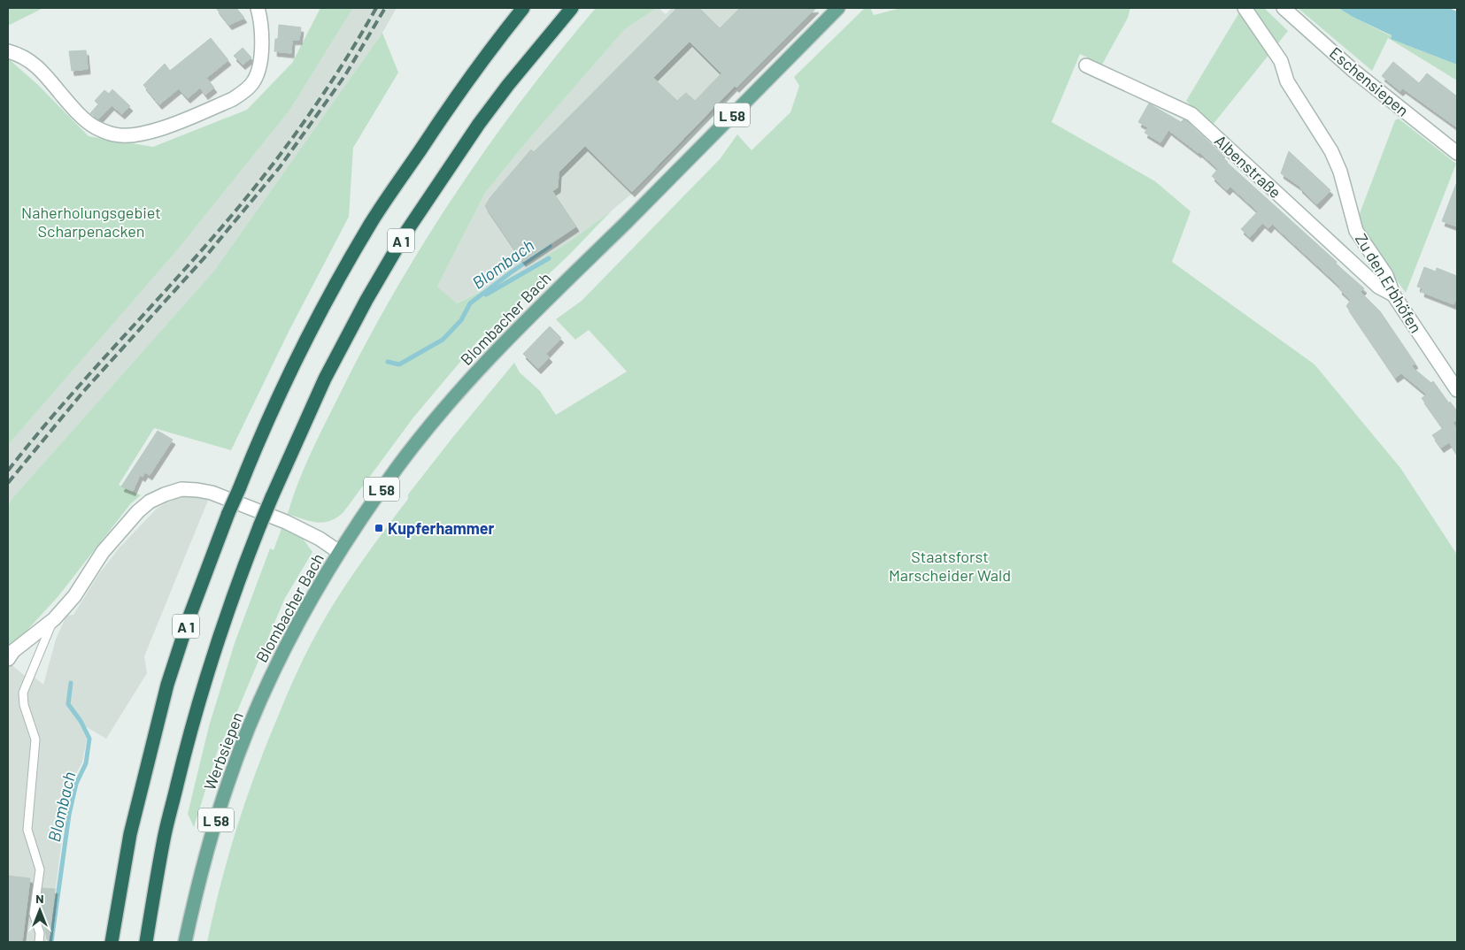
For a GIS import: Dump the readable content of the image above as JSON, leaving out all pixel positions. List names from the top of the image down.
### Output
{
  "streets": {
    "highway": ["A 1"],
    "main road": ["L 58", "Blombacher Bach", "Werbsiepen"],
    "street": ["Eschensiepen", "Albenstraße", "Zu den Erbhöfen"]
  },
  "crossings": [
    ["Albenstraße", "Zu den Erbhöfen"],
    ["Blombacher Bach", "Werbsiepen"]
  ],
  "water": ["Blombach"],
  "parks": ["Naherholungsgebiet Scharpenacken", "Staatsforst Marscheider Wald"],
  "places": {
    "transit": ["Kupferhammer"]
  },
  "north": "top"
}
